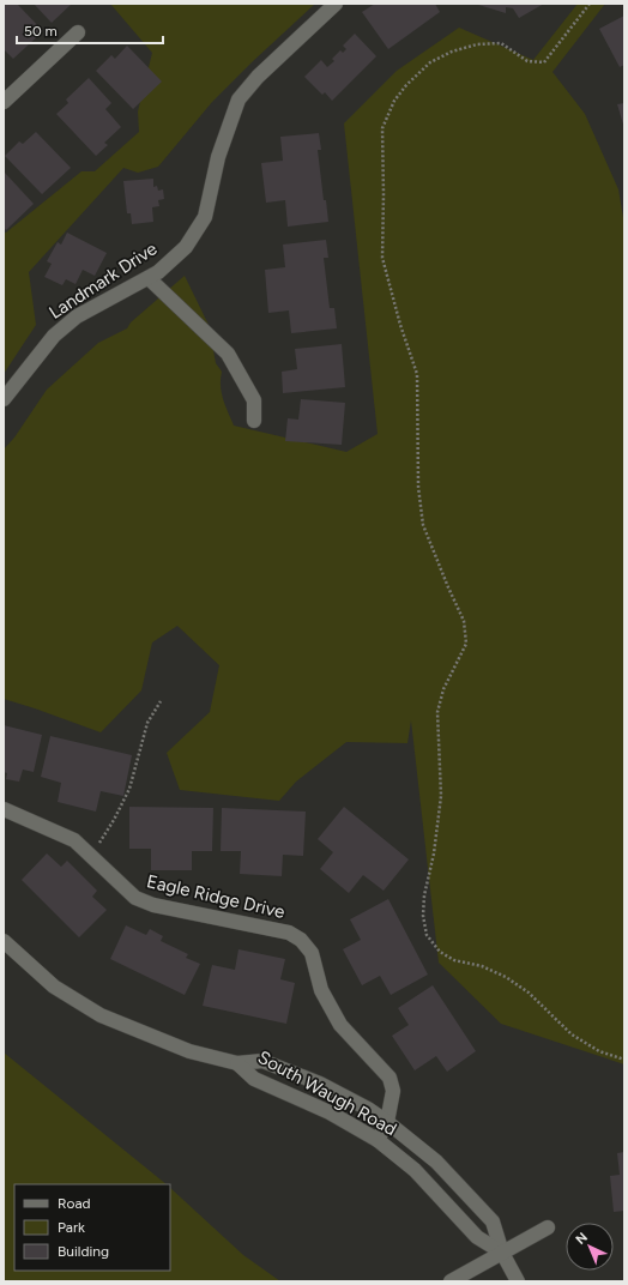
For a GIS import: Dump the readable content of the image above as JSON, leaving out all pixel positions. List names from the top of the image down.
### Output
{
  "streets": {
    "street": ["Landmark Drive", "Eagle Ridge Drive", "South Waugh Road"]
  },
  "crossings": [
    ["Eagle Ridge Drive", "South Waugh Road"]
  ],
  "legend": ["Road", "Park", "Building"],
  "scale_bar": "50 m",
  "north": "top left"
}
